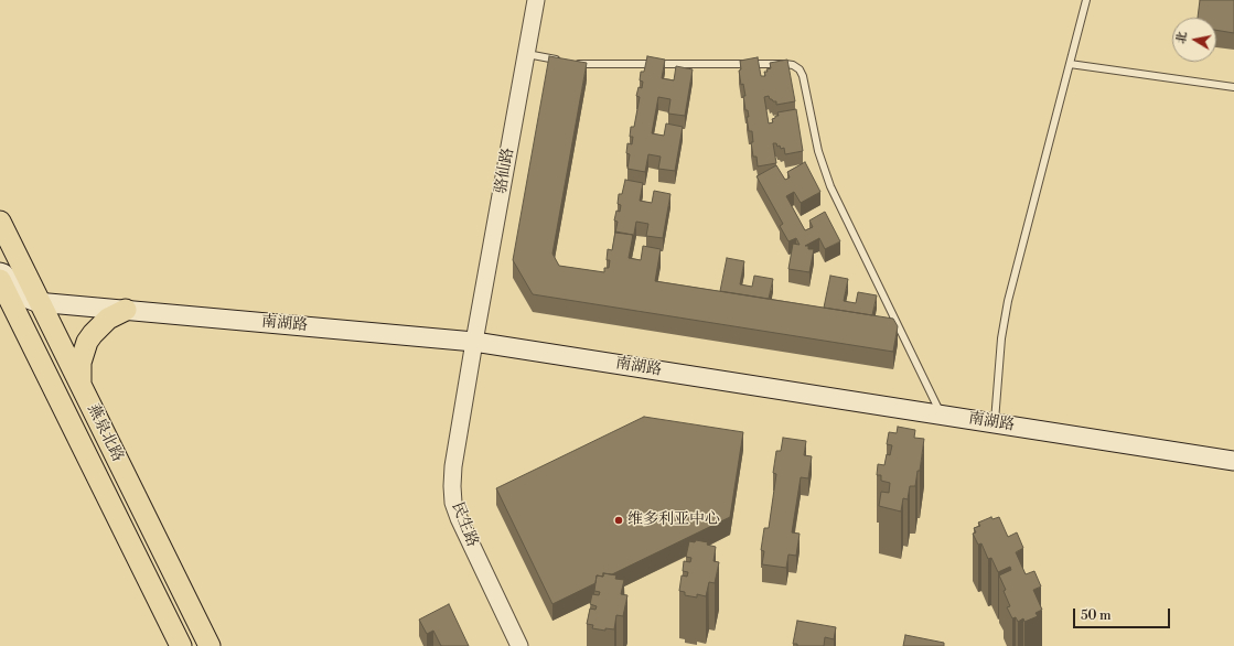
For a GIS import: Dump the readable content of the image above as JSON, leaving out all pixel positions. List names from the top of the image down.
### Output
{
  "streets": {
    "main road": ["南湖路", "燕泉北路"],
    "street": ["骆仙路", "民生路"]
  },
  "crossings": [
    ["骆仙路", "南湖路"],
    ["骆仙路", "民生路"],
    ["南湖路", "燕泉北路"],
    ["南湖路", "民生路"]
  ],
  "places": ["维多利亚中心"],
  "scale_bar": "50 m",
  "north": "left"
}
